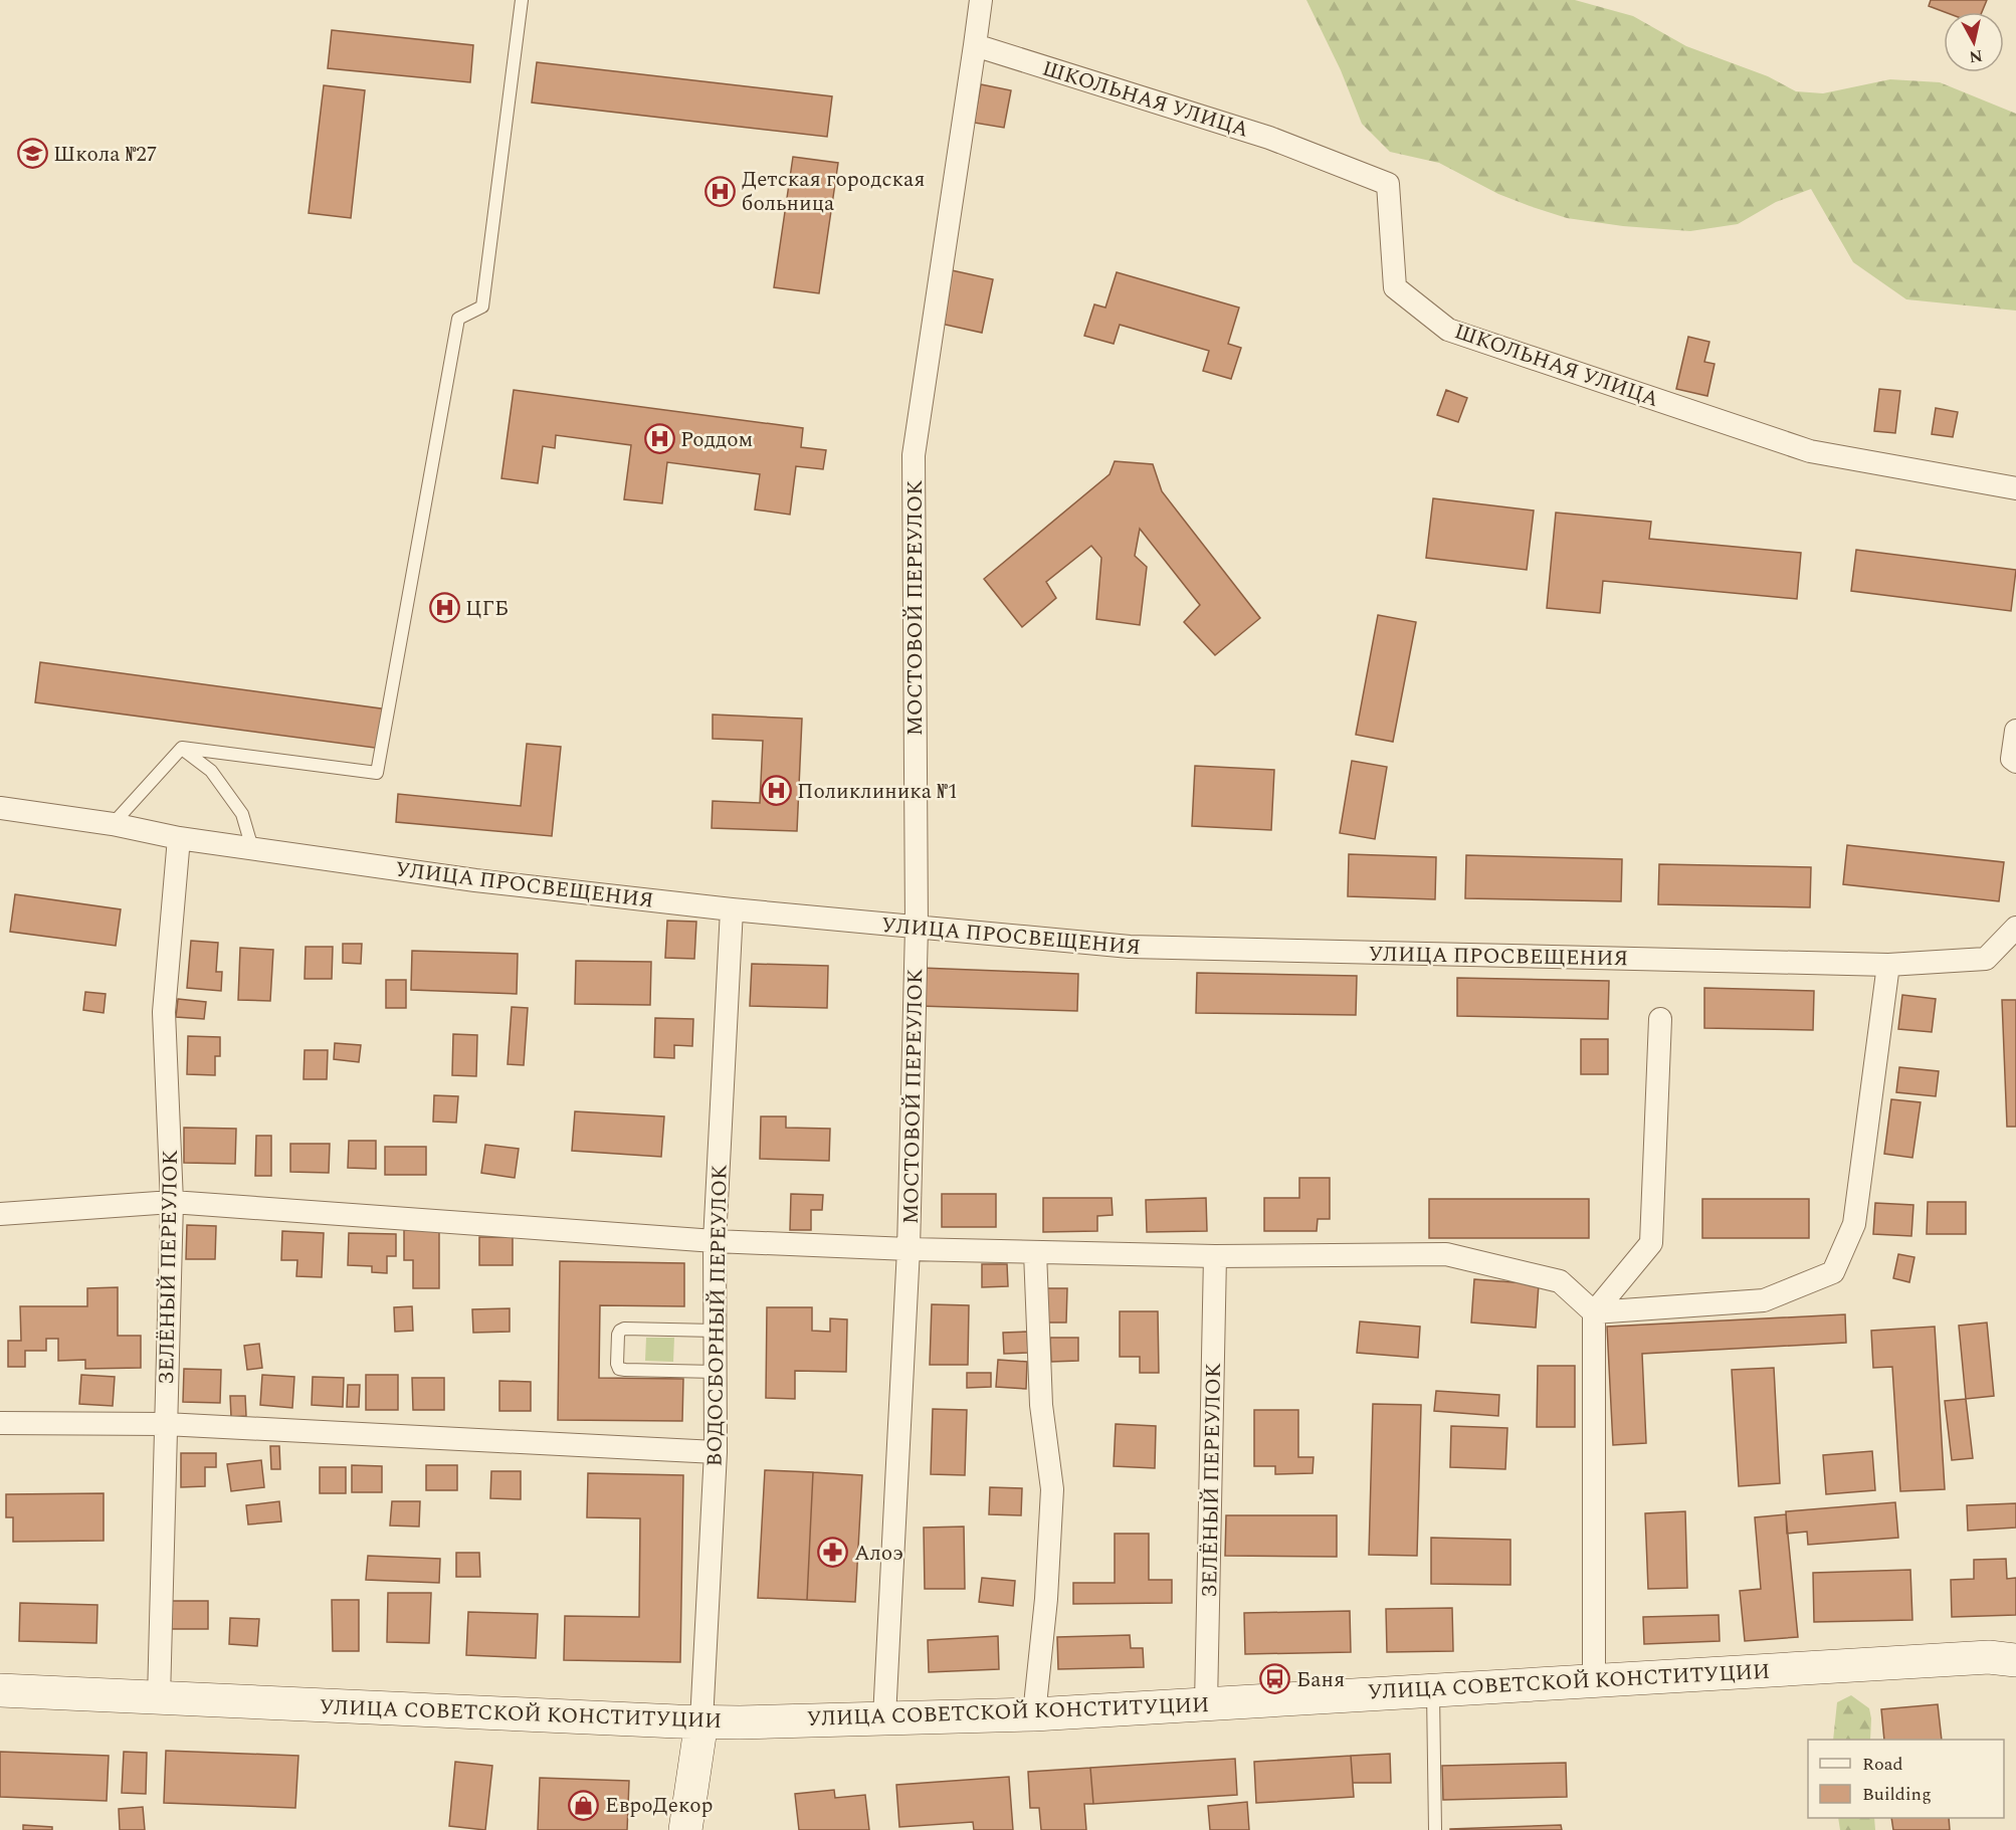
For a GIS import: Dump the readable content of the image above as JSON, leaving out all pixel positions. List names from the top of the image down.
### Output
{
  "streets": {
    "main road": ["УЛИЦА СОВЕТСКОЙ КОНСТИТУЦИИ"],
    "street": [
      "ШКОЛЬНАЯ УЛИЦА",
      "МОСТОВОЙ ПЕРЕУЛОК",
      "УЛИЦА ПРОСВЕЩЕНИЯ",
      "ЗЕЛЁНЫЙ ПЕРЕУЛОК",
      "ВОДОСБОРНЫЙ ПЕРЕУЛОК"
    ]
  },
  "crossings": [
    ["ШКОЛЬНАЯ УЛИЦА", "МОСТОВОЙ ПЕРЕУЛОК"],
    ["МОСТОВОЙ ПЕРЕУЛОК", "УЛИЦА ПРОСВЕЩЕНИЯ"],
    ["МОСТОВОЙ ПЕРЕУЛОК", "УЛИЦА СОВЕТСКОЙ КОНСТИТУЦИИ"],
    ["УЛИЦА ПРОСВЕЩЕНИЯ", "ЗЕЛЁНЫЙ ПЕРЕУЛОК"],
    ["УЛИЦА ПРОСВЕЩЕНИЯ", "ВОДОСБОРНЫЙ ПЕРЕУЛОК"],
    ["ЗЕЛЁНЫЙ ПЕРЕУЛОК", "УЛИЦА СОВЕТСКОЙ КОНСТИТУЦИИ"],
    ["ВОДОСБОРНЫЙ ПЕРЕУЛОК", "УЛИЦА СОВЕТСКОЙ КОНСТИТУЦИИ"]
  ],
  "places": {
    "school or university": ["Школа №27"],
    "hospital": [
      "Детская городская больница",
      "Роддом",
      "ЦГБ",
      "Поликлиника №1"
    ],
    "pharmacy": ["Алоэ"],
    "bus stop": ["Баня"],
    "shop": ["ЕвроДекор"]
  },
  "legend": ["Road", "Building"],
  "north": "bottom"
}
